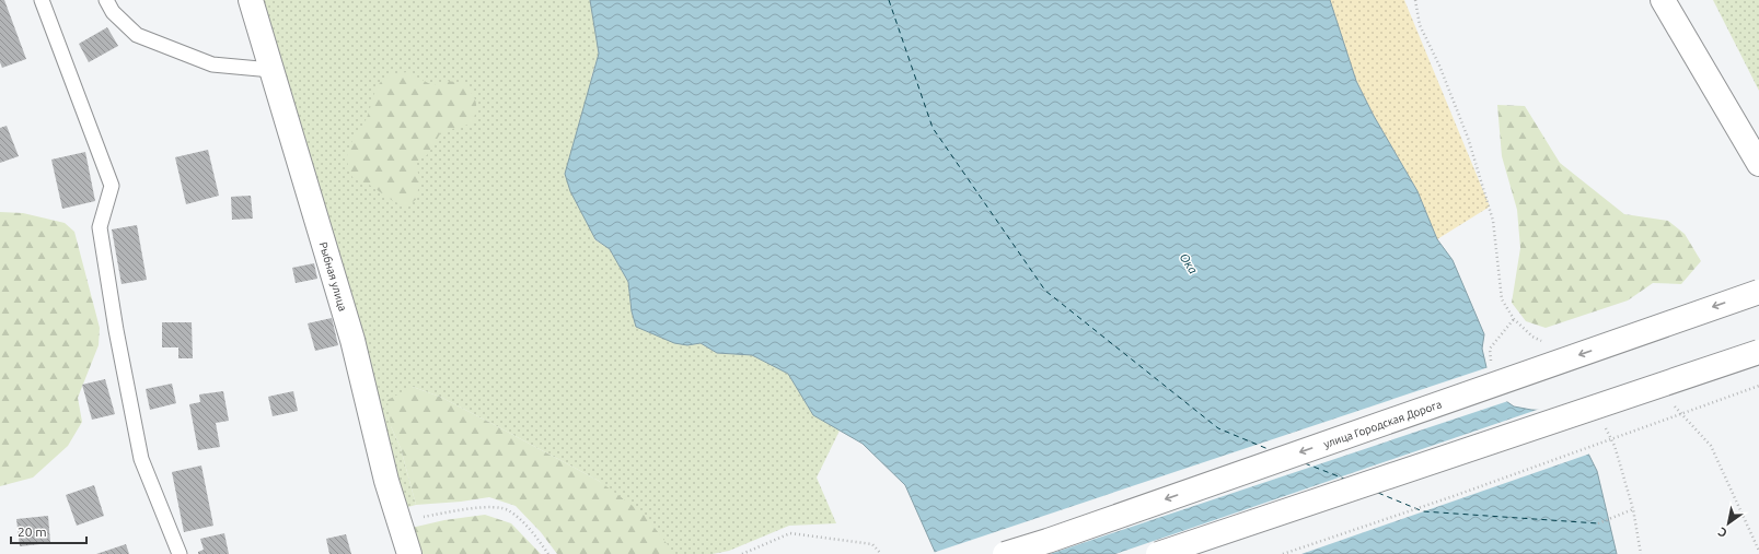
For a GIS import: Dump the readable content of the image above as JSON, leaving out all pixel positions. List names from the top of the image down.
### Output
{
  "streets": {
    "main road": ["Рыбная улица", "улица Городская Дорога"]
  },
  "water": ["Ока"],
  "scale_bar": "20 m",
  "north": "bottom left"
}
